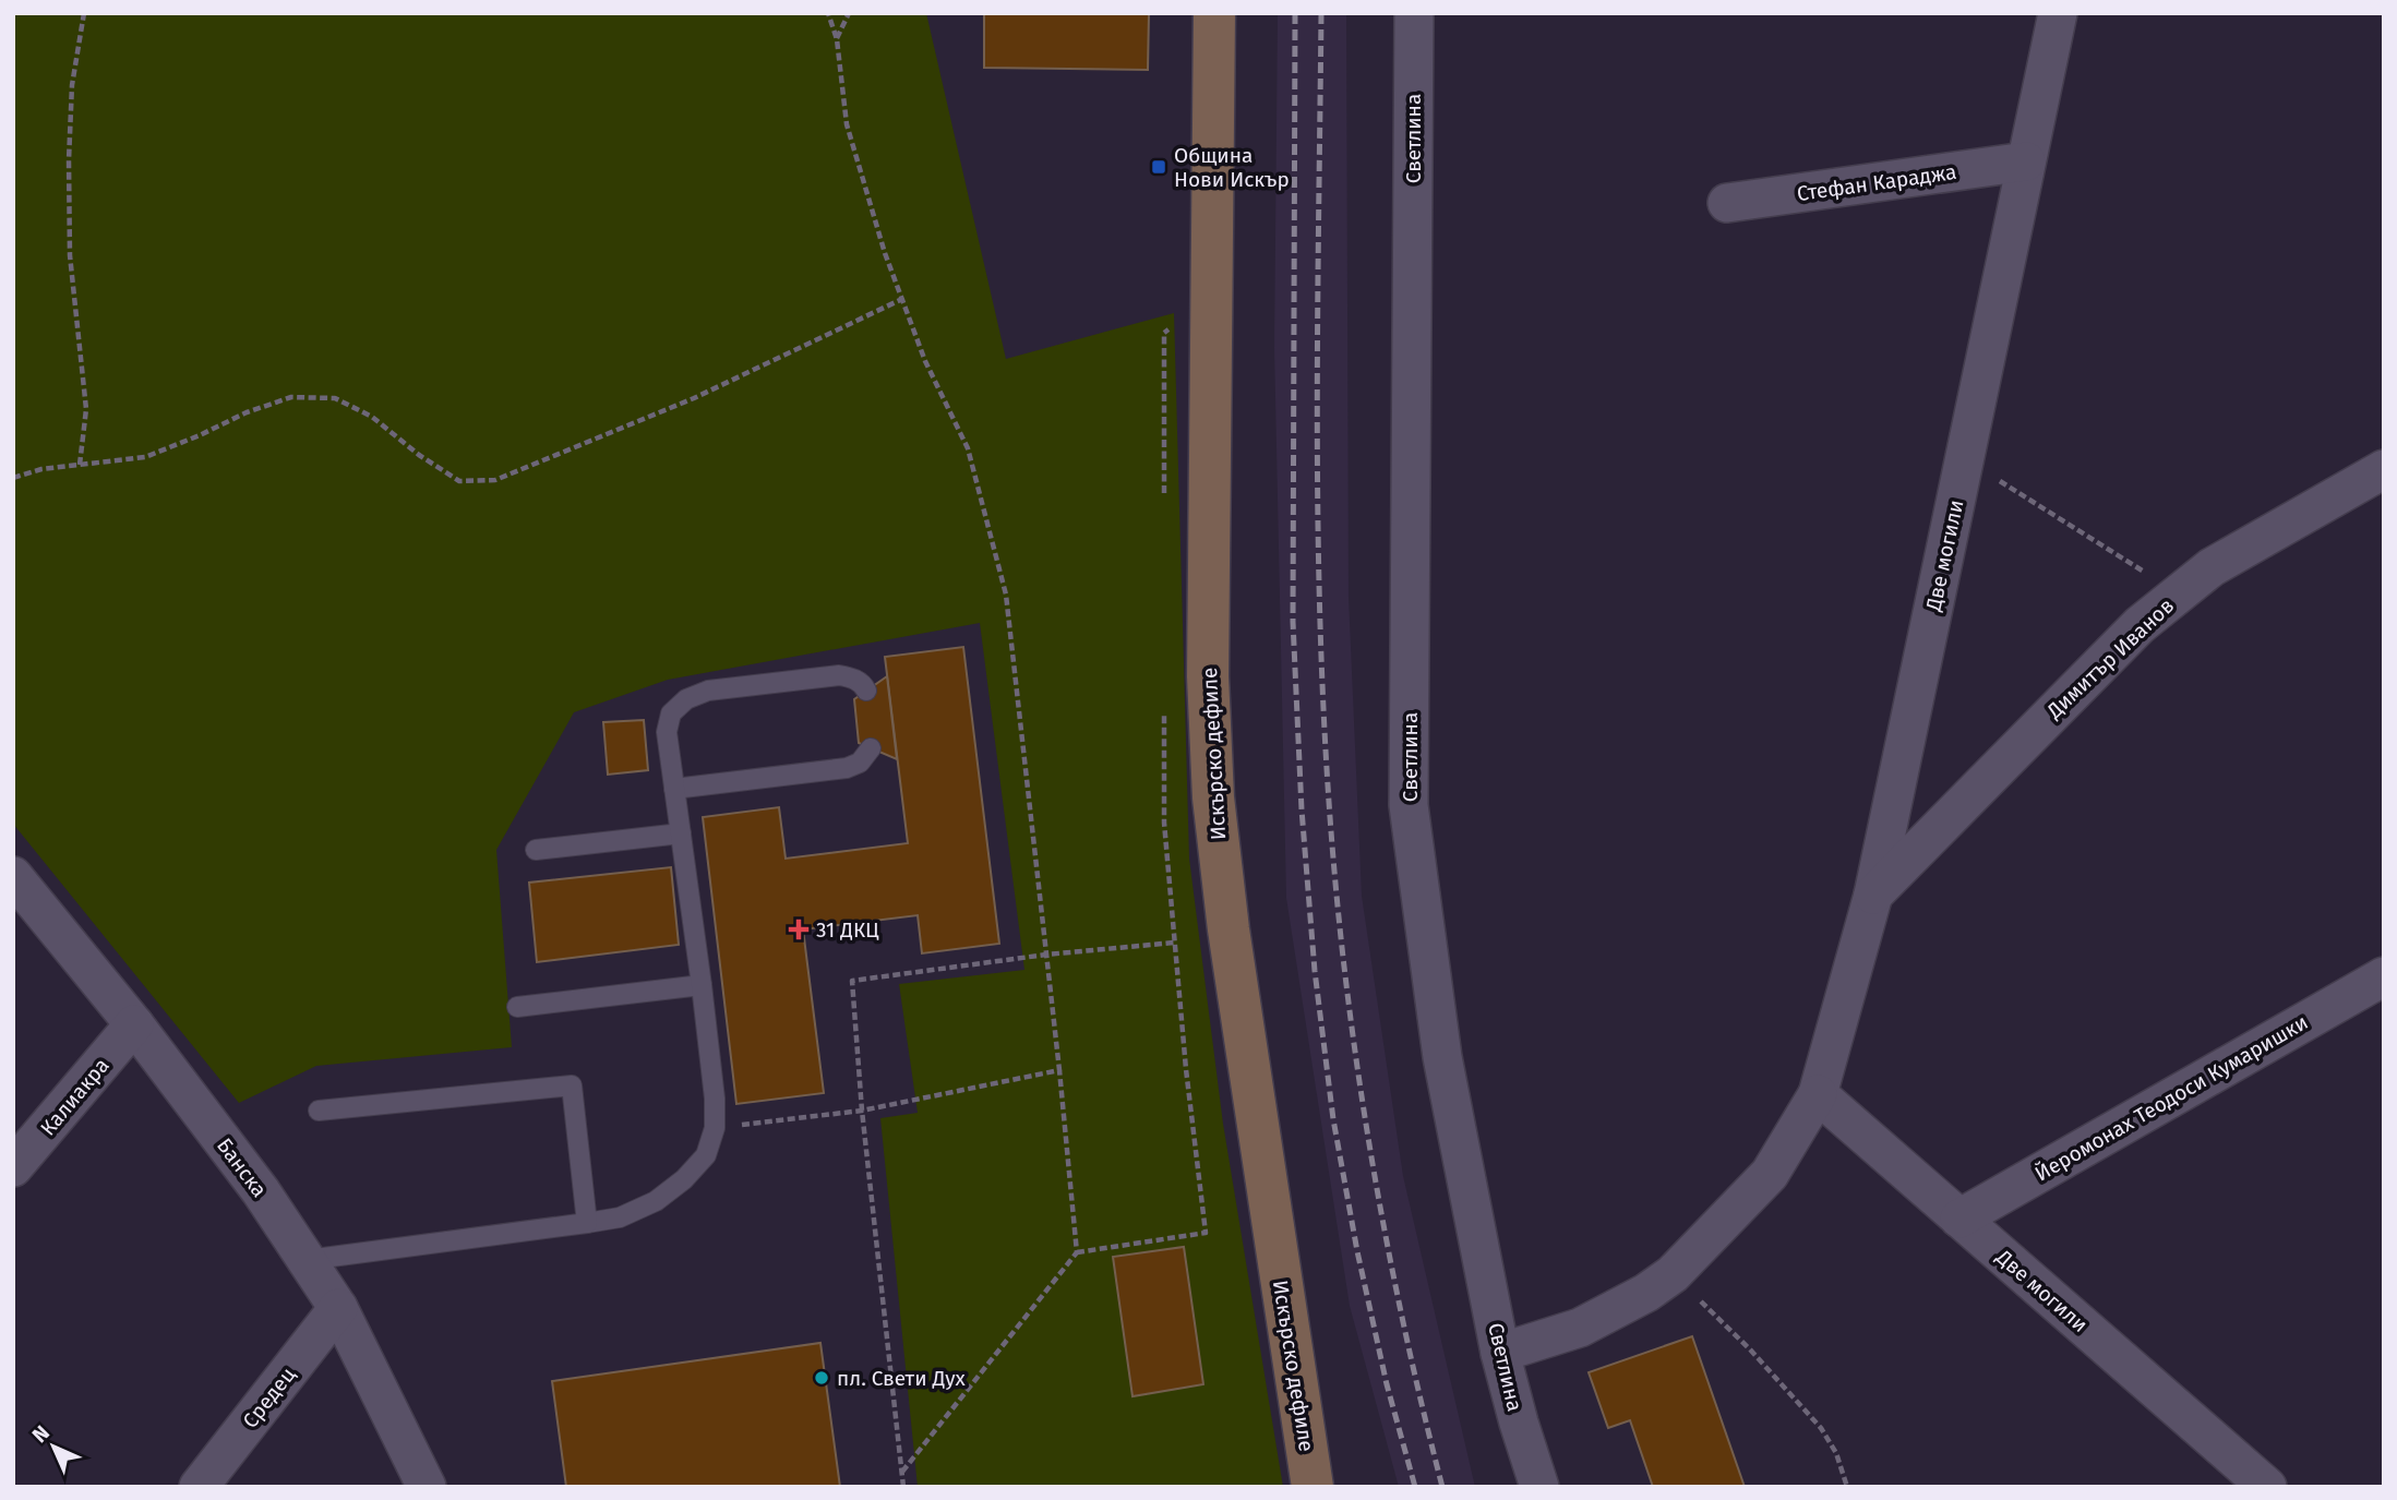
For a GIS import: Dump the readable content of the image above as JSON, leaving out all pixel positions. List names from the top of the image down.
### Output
{
  "streets": {
    "main road": ["Искърско дефиле"],
    "street": [
      "Светлина",
      "Стефан Караджа",
      "Две могили",
      "Димитър Иванов",
      "Калиакра",
      "Йеромонах Теодоси Кумаришки",
      "Банска",
      "Средец"
    ]
  },
  "crossings": [
    ["Светлина", "Две могили"],
    ["Стефан Караджа", "Две могили"],
    ["Две могили", "Димитър Иванов"],
    ["Две могили", "Йеромонах Теодоси Кумаришки"],
    ["Калиакра", "Банска"],
    ["Банска", "Средец"]
  ],
  "places": {
    "transit": ["Община Нови Искър"],
    "health": ["31 ДКЦ"],
    "other": ["пл. Свети Дух"]
  },
  "north": "top left"
}
